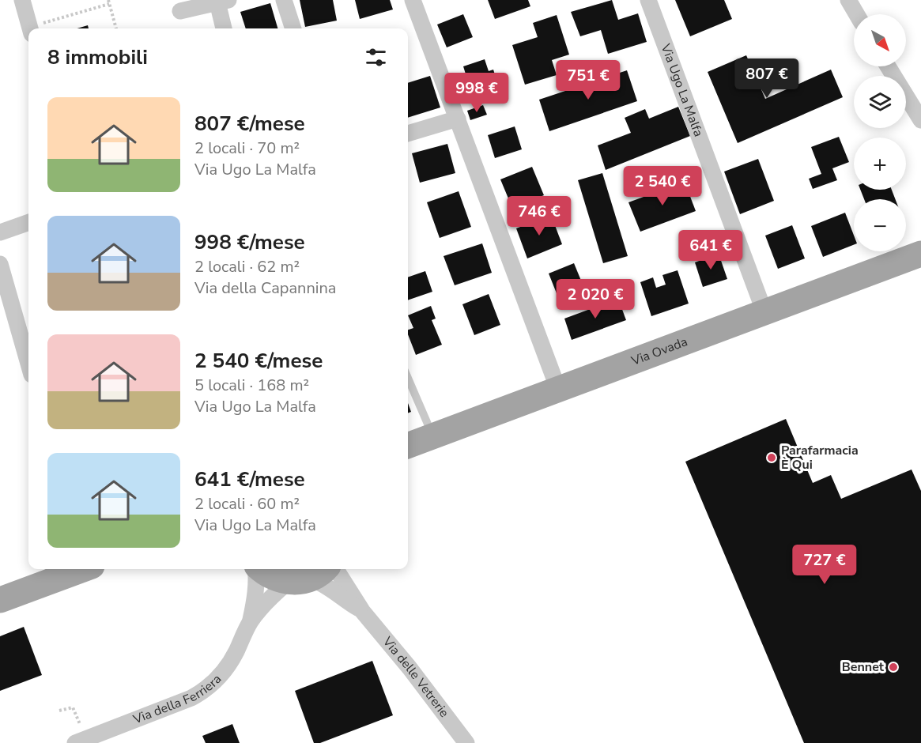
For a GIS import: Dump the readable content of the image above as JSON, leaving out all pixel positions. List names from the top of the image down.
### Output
{
  "streets": {
    "main road": ["Via Ovada"],
    "street": ["Via Ugo La Malfa", "Via delle Vetrerie", "Via della Ferriera"]
  },
  "crossings": [
    ["Via Ugo La Malfa", "Via Ovada"],
    ["Via delle Vetrerie", "Via della Ferriera"]
  ],
  "places": ["Parafarmacia È Qui", "Bennet"],
  "north": "bottom right",
  "page": {
    "map_buttons": ["+", "−"],
    "heading": "8 immobili",
    "price": [
      "807 €",
      "751 €",
      "998 €",
      "2 540 €",
      "746 €",
      "641 €",
      "2 020 €",
      "727 €"
    ],
    "list": [
      {
        "name": "807 €/mese",
        "note": "2 locali · 70 m² · Via Ugo La Malfa"
      },
      {
        "name": "998 €/mese",
        "note": "2 locali · 62 m² · Via della Capannina"
      },
      {
        "name": "2 540 €/mese",
        "note": "5 locali · 168 m² · Via Ugo La Malfa"
      },
      {
        "name": "641 €/mese",
        "note": "2 locali · 60 m² · Via Ugo La Malfa"
      }
    ]
  }
}
